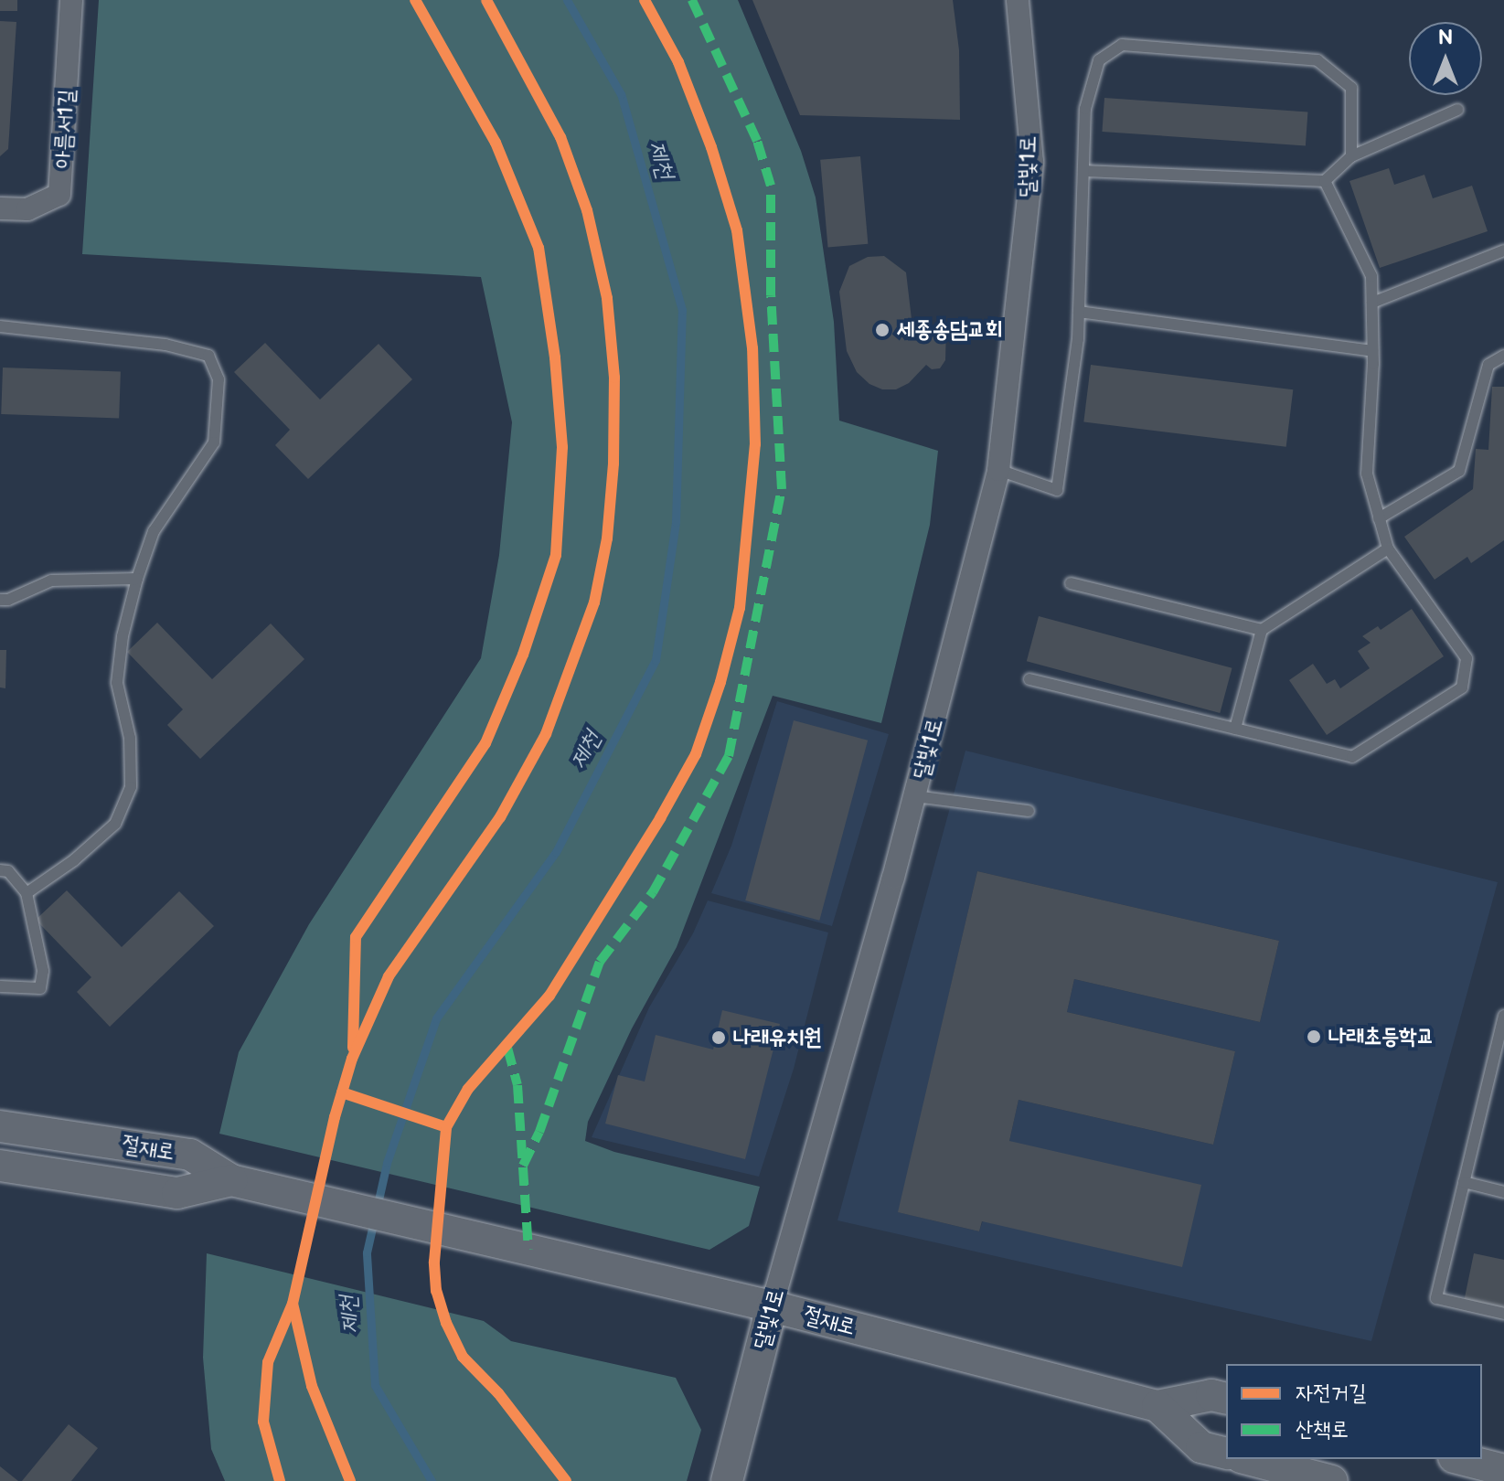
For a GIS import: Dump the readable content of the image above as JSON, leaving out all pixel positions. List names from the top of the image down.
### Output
{
  "streets": {
    "street": ["아름서1길", "달빛1로", "절재로"]
  },
  "crossings": [
    ["달빛1로", "절재로"]
  ],
  "water": ["제천"],
  "places": ["세종송담교회", "나래초등학교", "나래유치원"],
  "legend": ["자전거길", "산책로"],
  "north": "top"
}
